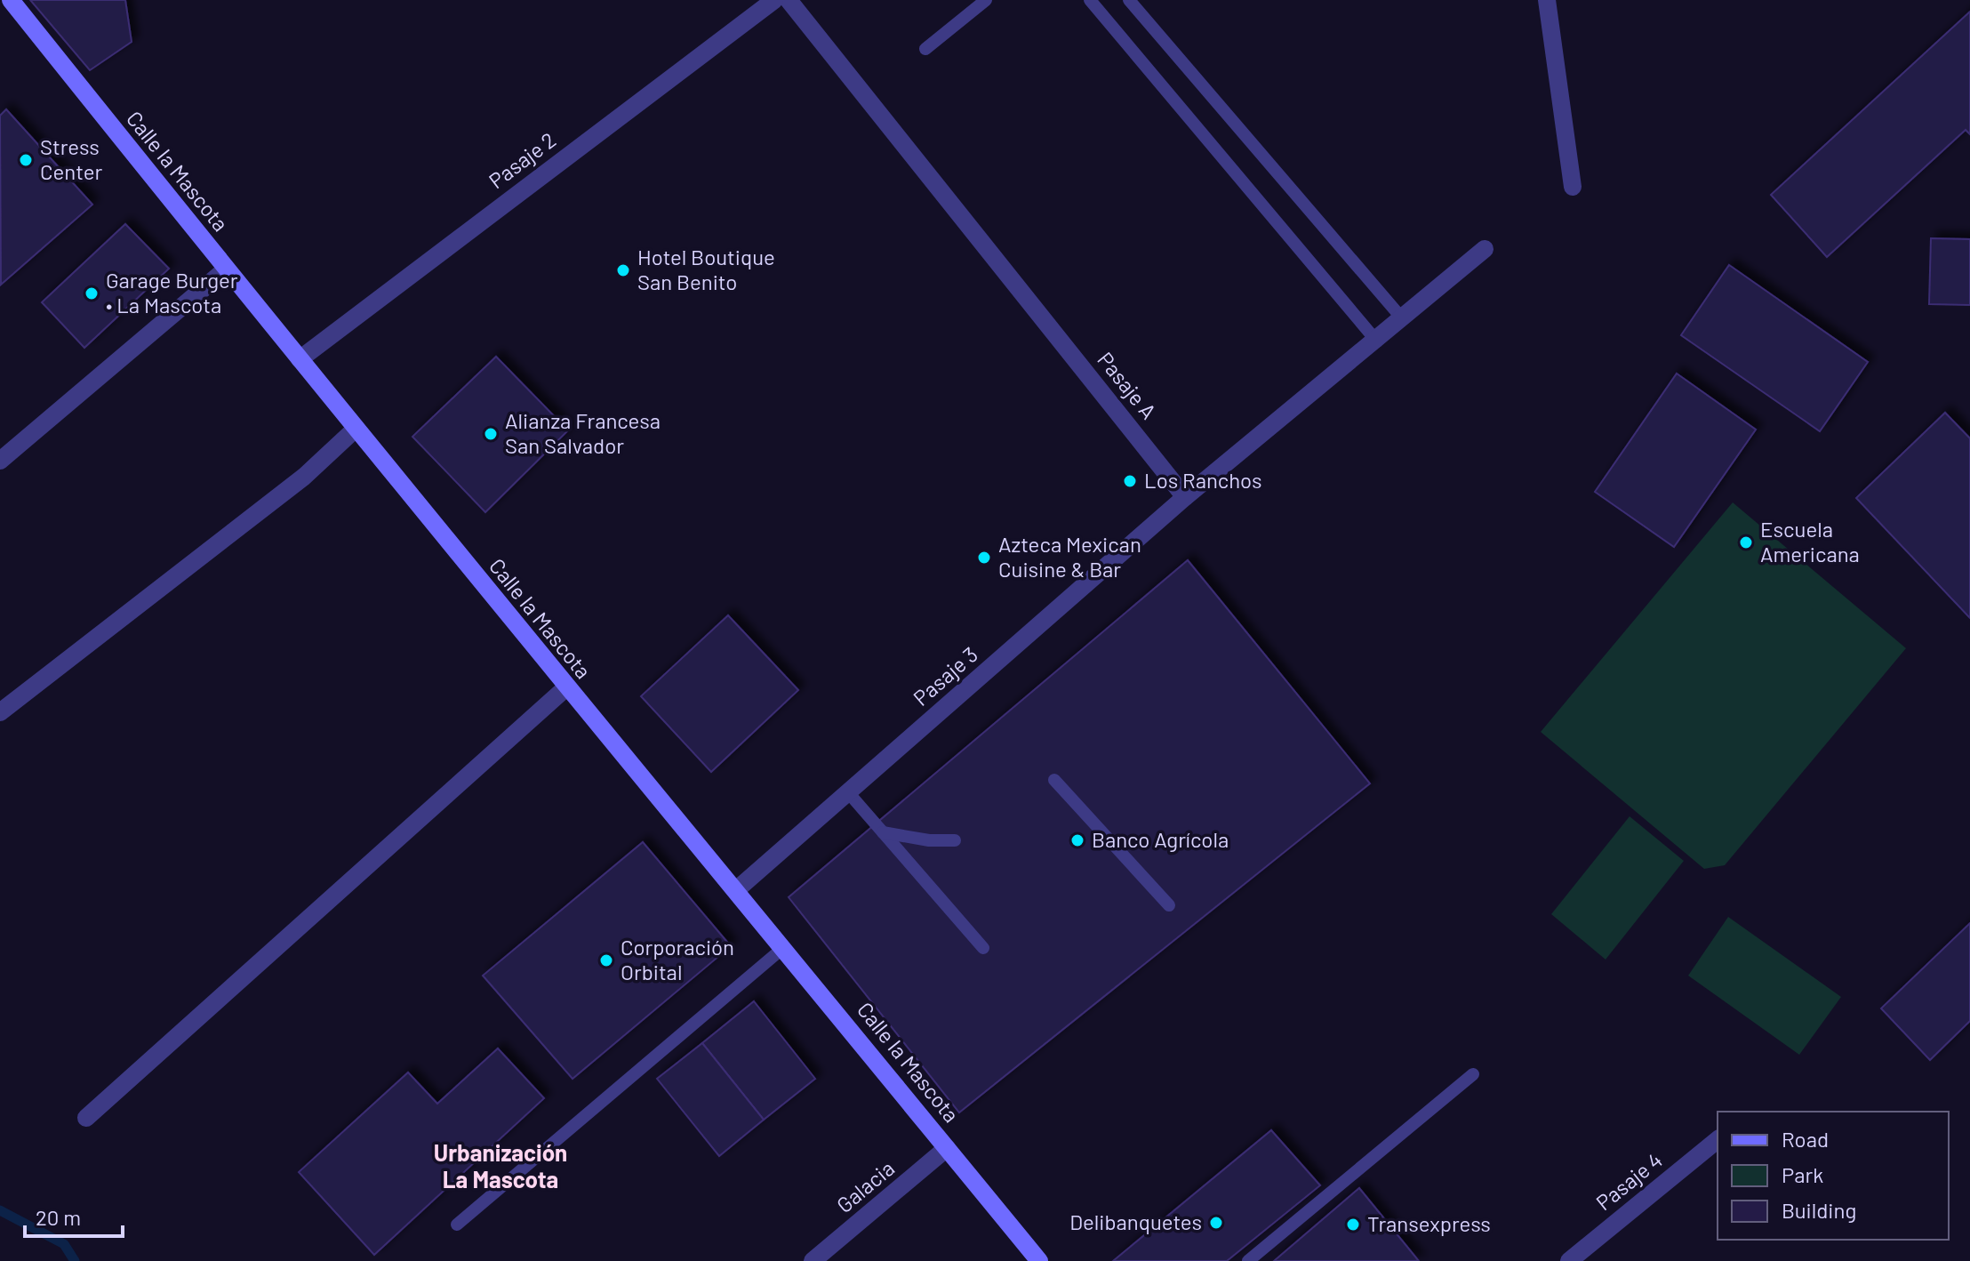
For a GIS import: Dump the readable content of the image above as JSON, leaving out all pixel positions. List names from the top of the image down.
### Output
{
  "streets": {
    "main road": ["Calle la Mascota"],
    "street": [
      "Pasaje 2",
      "Pasaje A",
      "Pasaje 3",
      "Pasaje 4",
      "Galacia"
    ]
  },
  "crossings": [
    ["Pasaje 2", "Calle la Mascota"],
    ["Calle la Mascota", "Pasaje 3"],
    ["Calle la Mascota", "Galacia"],
    ["Pasaje A", "Pasaje 3"]
  ],
  "districts": ["Urbanización La Mascota"],
  "places": [
    "Stress Center",
    "Hotel Boutique San Benito",
    "Garage Burger • La Mascota",
    "Alianza Francesa San Salvador",
    "Los Ranchos",
    "Escuela Americana",
    "Azteca Mexican Cuisine & Bar",
    "Banco Agrícola",
    "Corporación Orbital",
    "Delibanquetes",
    "Transexpress"
  ],
  "legend": ["Road", "Park", "Building"],
  "scale_bar": "20 m"
}
